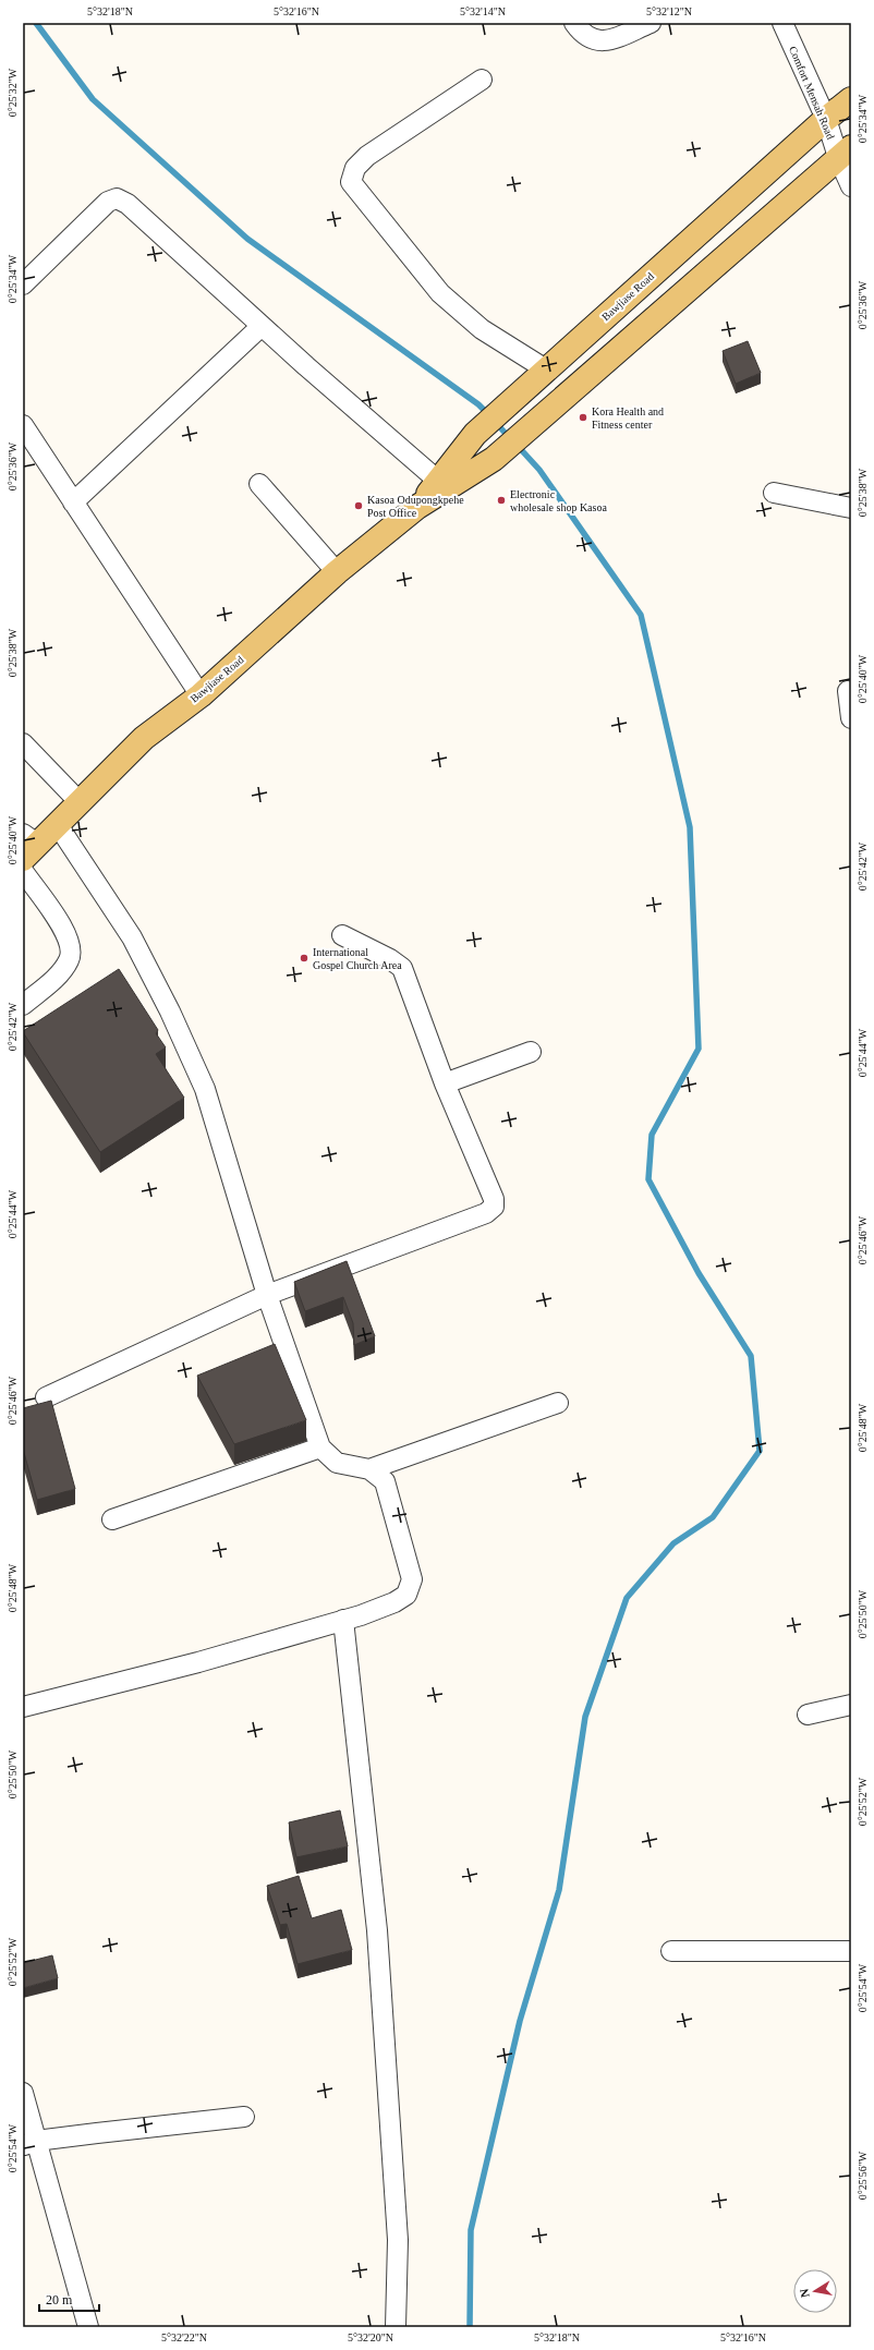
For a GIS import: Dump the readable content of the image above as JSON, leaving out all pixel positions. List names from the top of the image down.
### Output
{
  "streets": {
    "main road": ["Bawjiase Road"],
    "street": ["Comfort Mensah Road"]
  },
  "crossings": [
    ["Comfort Mensah Road", "Bawjiase Road"]
  ],
  "places": [
    "Kora Health and Fitness center",
    "Electronic wholesale shop Kasoa",
    "Kasoa Odupongkpehe Post Office",
    "International Gospel Church Area"
  ],
  "scale_bar": "20 m",
  "north": "left",
  "coordinates": [
    "5°32'18\"N",
    "5°32'16\"N",
    "5°32'14\"N",
    "5°32'12\"N",
    "0°25'32\"W",
    "0°25'34\"W",
    "0°25'36\"W",
    "0°25'38\"W",
    "0°25'40\"W",
    "0°25'42\"W",
    "0°25'44\"W",
    "0°25'46\"W",
    "0°25'48\"W",
    "0°25'50\"W",
    "0°25'52\"W",
    "0°25'54\"W",
    "0°25'56\"W",
    "5°32'22\"N",
    "5°32'20\"N"
  ]
}
